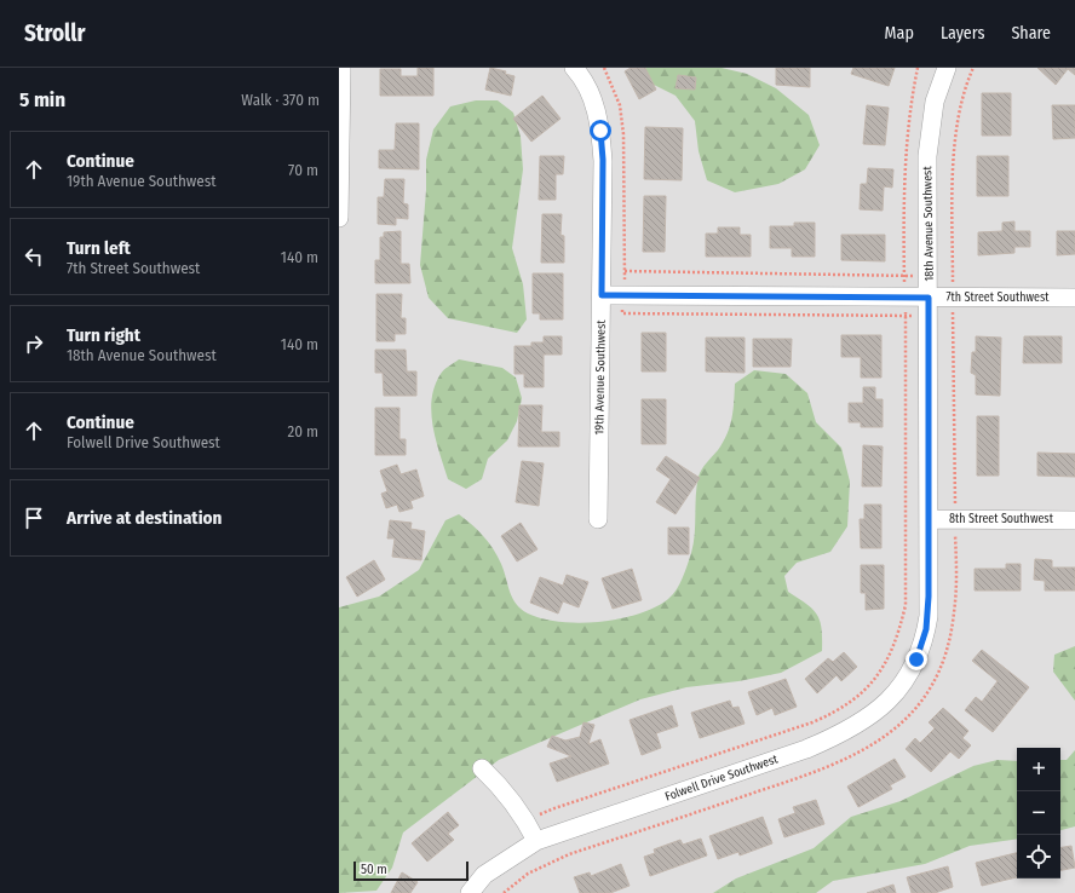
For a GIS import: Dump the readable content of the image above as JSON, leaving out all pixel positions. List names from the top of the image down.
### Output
{
  "streets": {
    "street": [
      "18th Avenue Southwest",
      "7th Street Southwest",
      "19th Avenue Southwest",
      "8th Street Southwest",
      "Folwell Drive Southwest"
    ]
  },
  "crossings": [
    ["18th Avenue Southwest", "7th Street Southwest"],
    ["18th Avenue Southwest", "8th Street Southwest"],
    ["18th Avenue Southwest", "Folwell Drive Southwest"],
    ["7th Street Southwest", "19th Avenue Southwest"]
  ],
  "scale_bar": "50 m",
  "page": {
    "header": "Strollr",
    "nav": ["Map", "Layers", "Share"],
    "heading": ["5 min", "Walk · 370 m"],
    "list": [
      ["Continue", "19th Avenue Southwest", "70 m"],
      ["Turn left", "7th Street Southwest", "140 m"],
      ["Turn right", "18th Avenue Southwest", "140 m"],
      ["Continue", "Folwell Drive Southwest", "20 m"],
      "Arrive at destination"
    ],
    "map_buttons": ["+", "−"],
    "scale": "50 m"
  }
}
